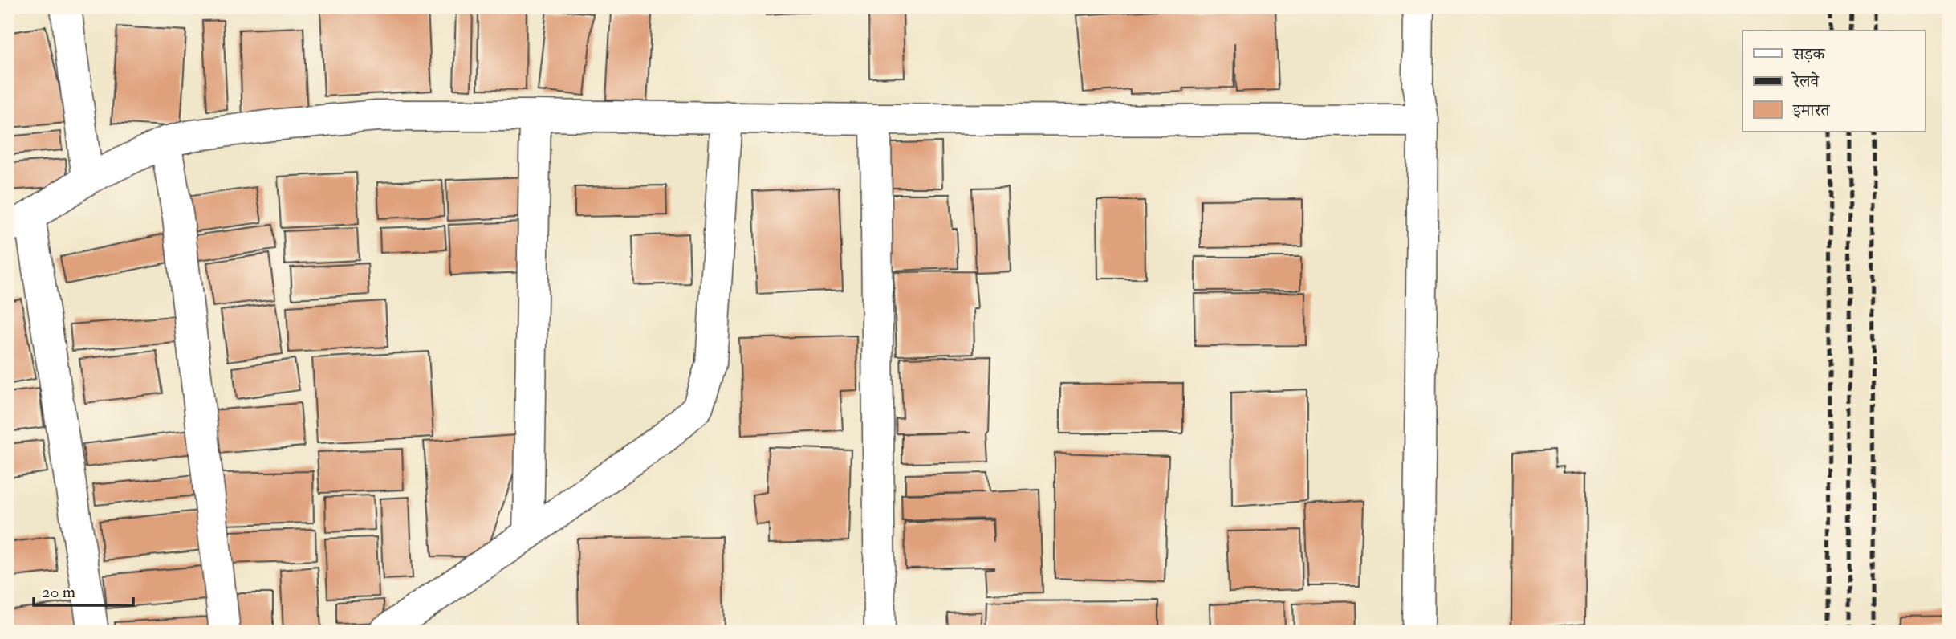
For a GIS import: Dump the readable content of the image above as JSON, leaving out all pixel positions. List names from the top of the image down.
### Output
{
  "legend": ["सड़क", "रेलवे", "इमारत"],
  "scale_bar": "20 m"
}
